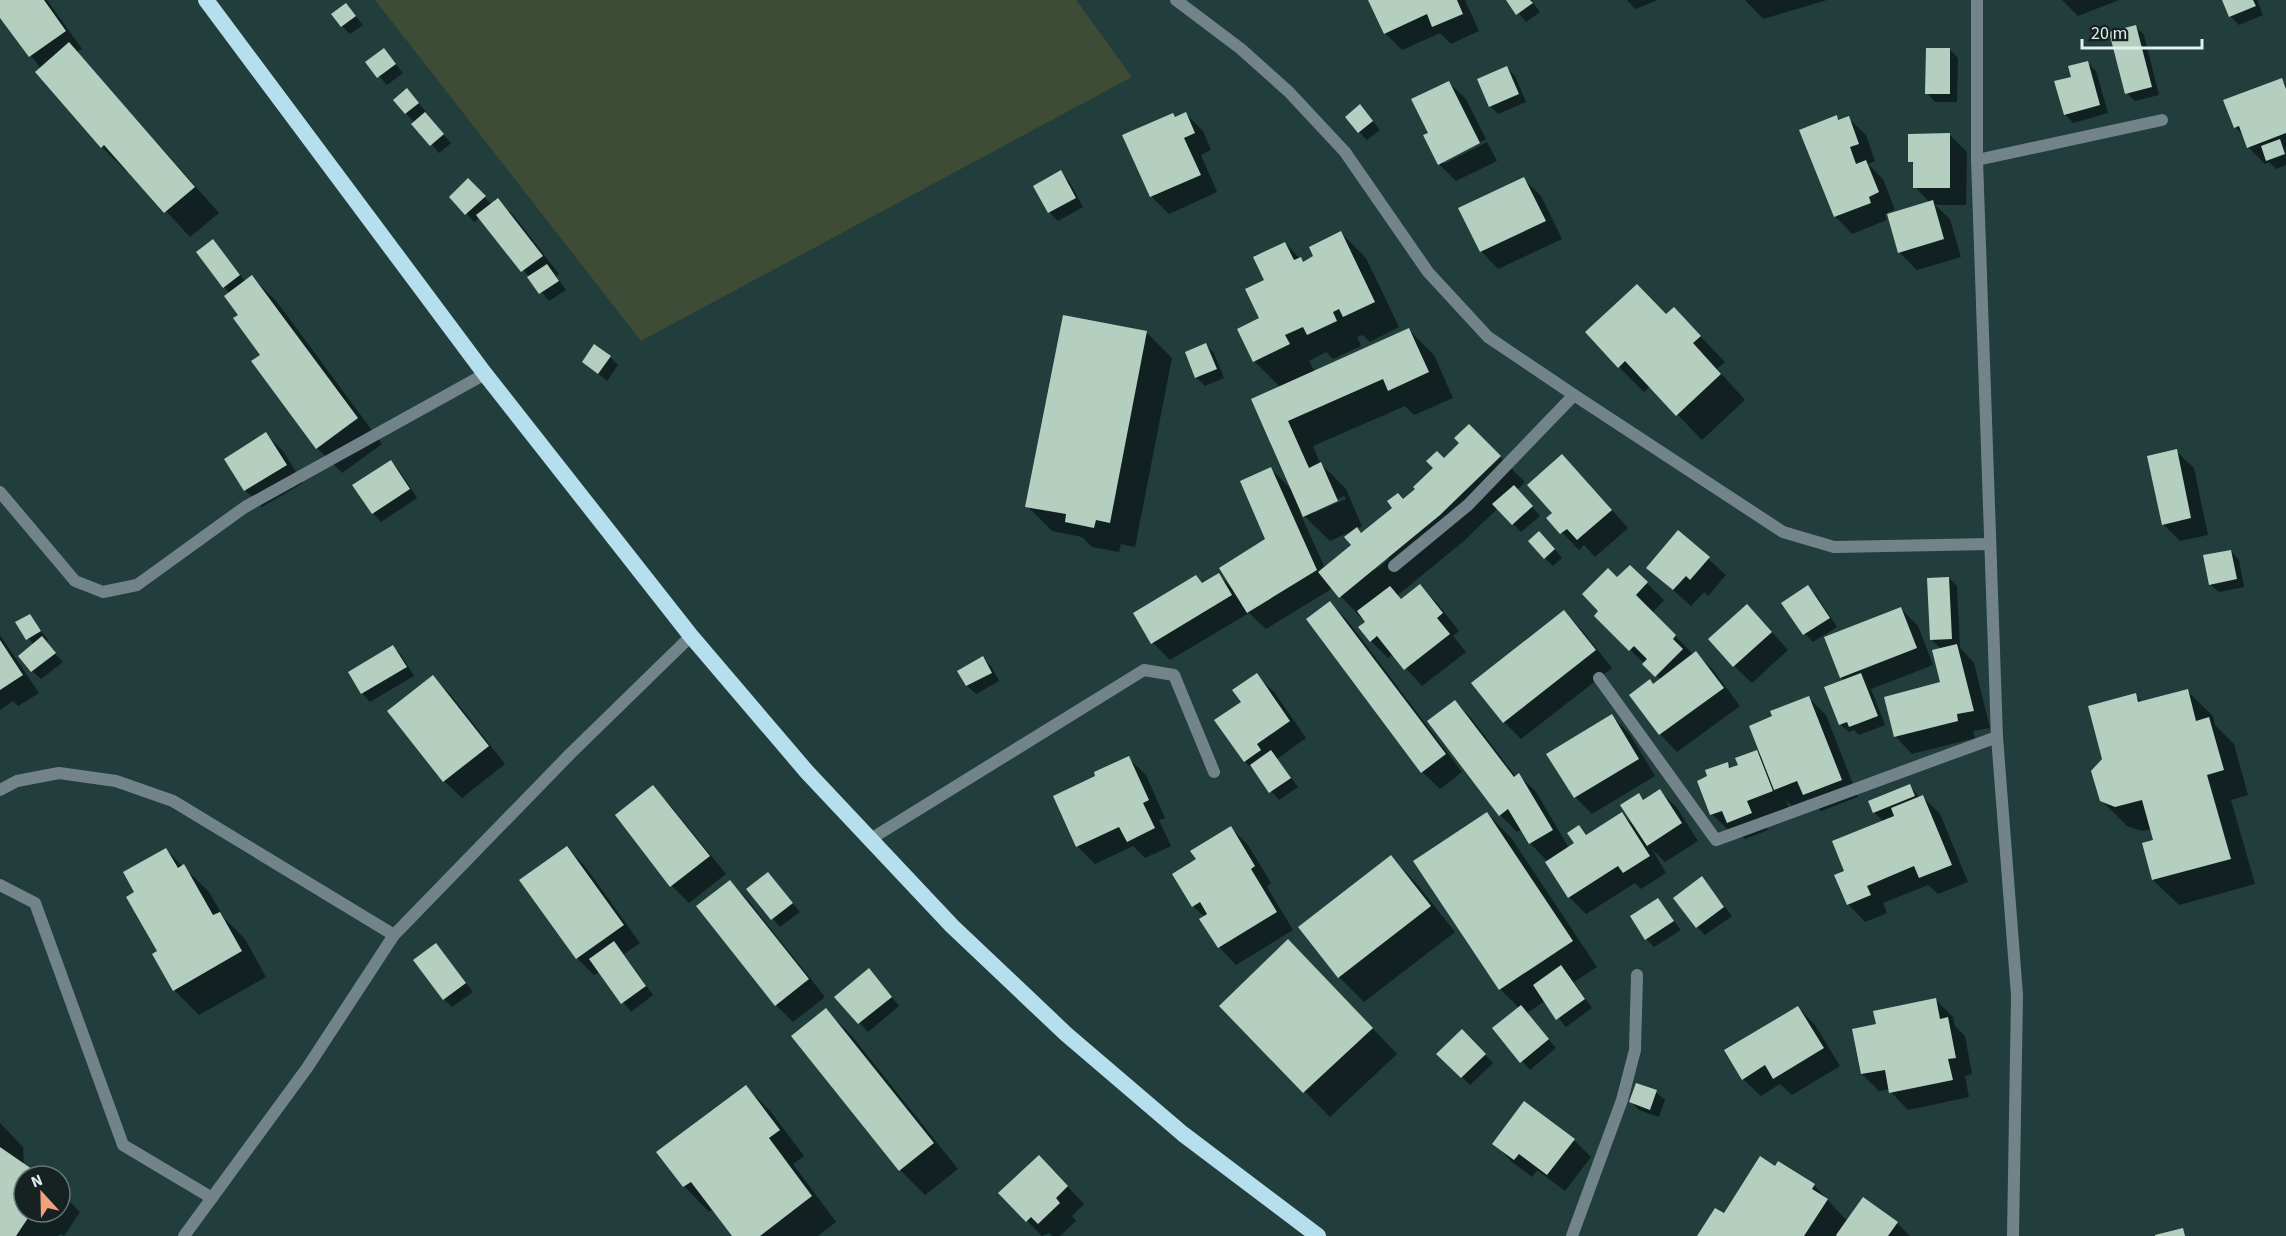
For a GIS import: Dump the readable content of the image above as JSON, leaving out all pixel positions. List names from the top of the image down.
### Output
{
  "scale_bar": "20 m",
  "north": "top"
}
